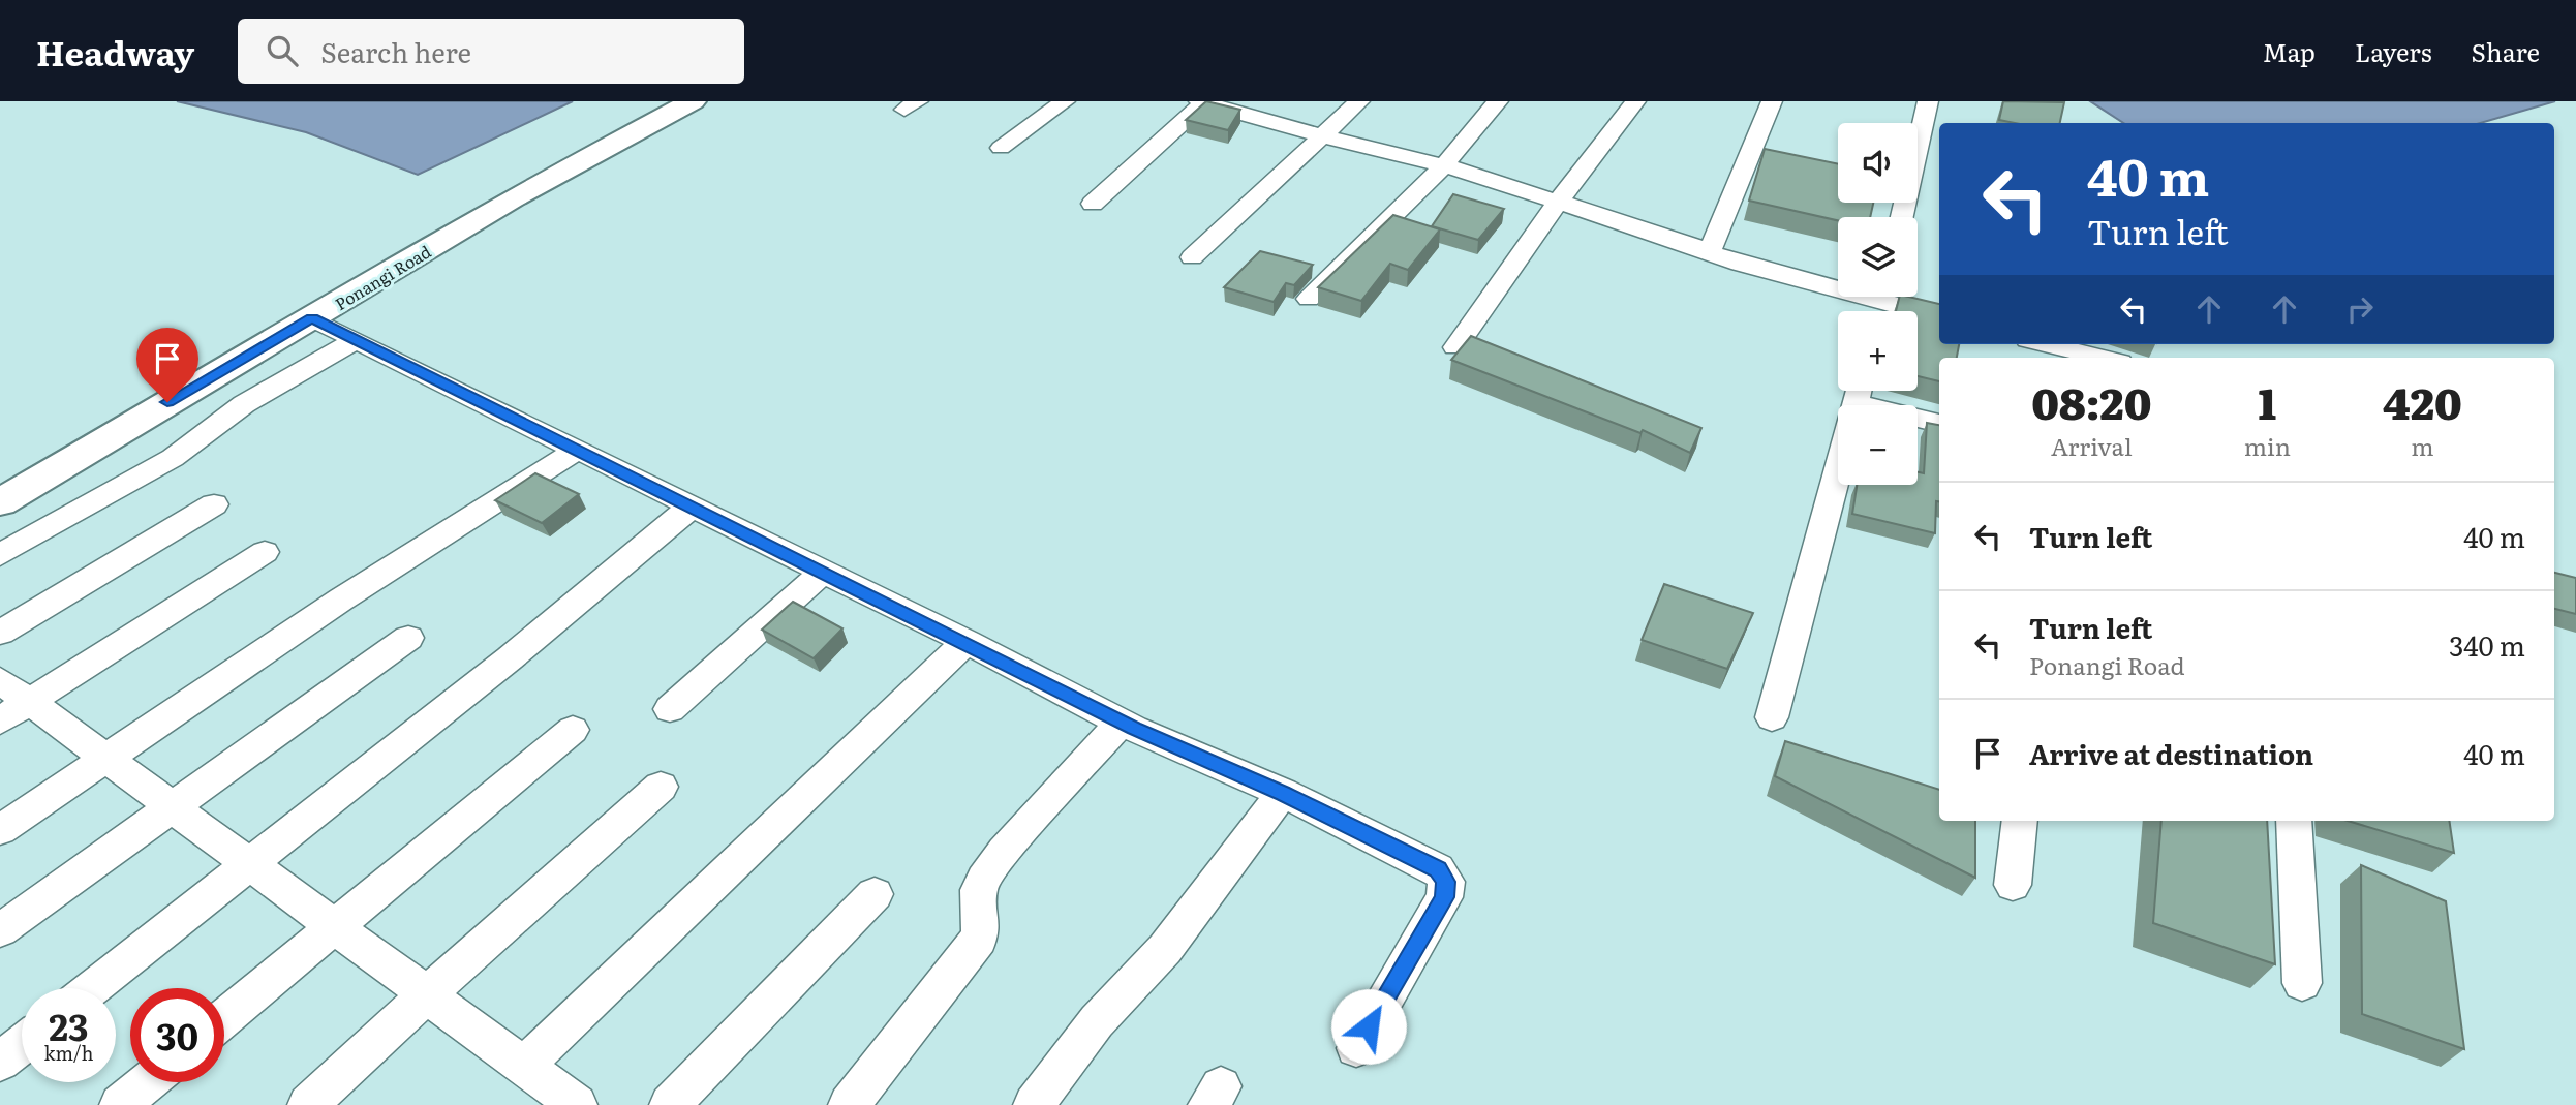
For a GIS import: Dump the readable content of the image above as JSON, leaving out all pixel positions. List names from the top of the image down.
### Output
{
  "streets": {
    "street": ["Ponangi Road"]
  },
  "page": {
    "header": "Headway",
    "search": "Search here",
    "nav": ["Map", "Layers", "Share"],
    "map_buttons": ["+", "−"],
    "turn": ["40 m", "Turn left"],
    "eta": [
      "08:20",
      "Arrival",
      "1",
      "min",
      "420",
      "m"
    ],
    "list": [
      {
        "name": "Turn left",
        "value": "40 m"
      },
      {
        "name": "Turn left",
        "note": "Ponangi Road",
        "value": "340 m"
      },
      {
        "name": "Arrive at destination",
        "value": "40 m"
      }
    ],
    "speed": "23 km/h",
    "limit": "30"
  }
}
